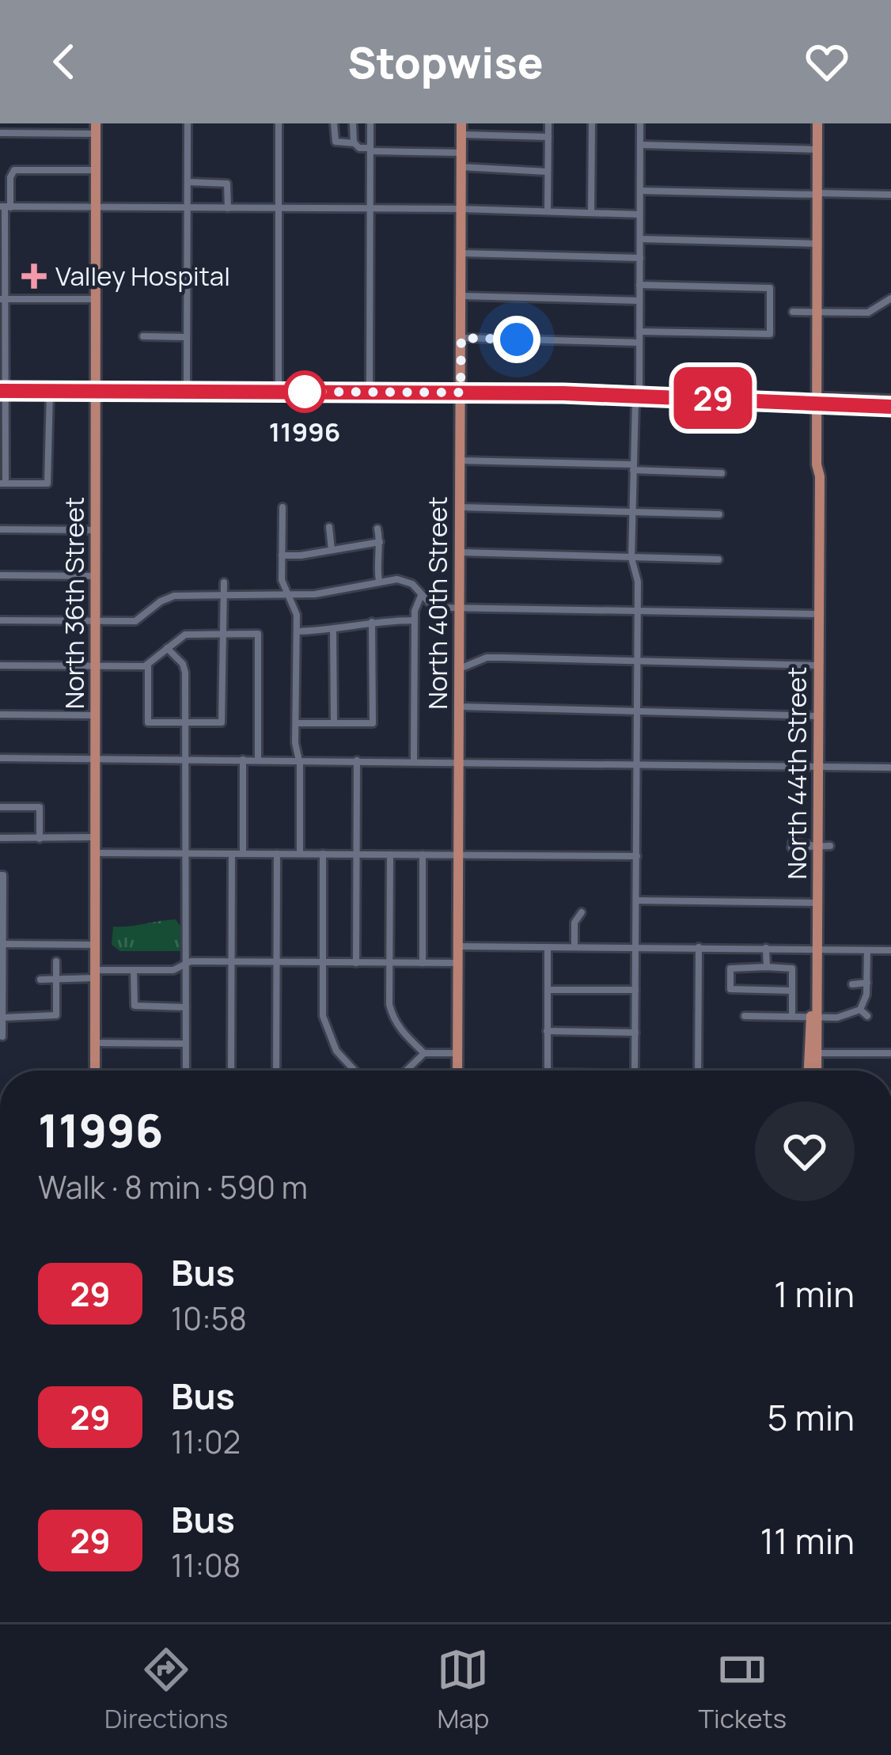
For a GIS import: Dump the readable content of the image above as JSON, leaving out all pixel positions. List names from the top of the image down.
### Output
{
  "streets": {
    "main road": ["North 36th Street", "North 40th Street", "North 44th Street"]
  },
  "places": {
    "health": ["Valley Hospital"],
    "other": ["11996"]
  },
  "lines": ["bus line 29"],
  "page": {
    "header": "Stopwise",
    "on_map": "29",
    "heading": ["11996", "Walk · 8 min · 590 m"],
    "list": [
      {
        "mark": "29",
        "name": "Bus",
        "note": "10:58",
        "value": "1 min"
      },
      {
        "mark": "29",
        "name": "Bus",
        "note": "11:02",
        "value": "5 min"
      },
      {
        "mark": "29",
        "name": "Bus",
        "note": "11:08",
        "value": "11 min"
      }
    ],
    "tabs": ["Directions", "Map", "Tickets"]
  }
}
